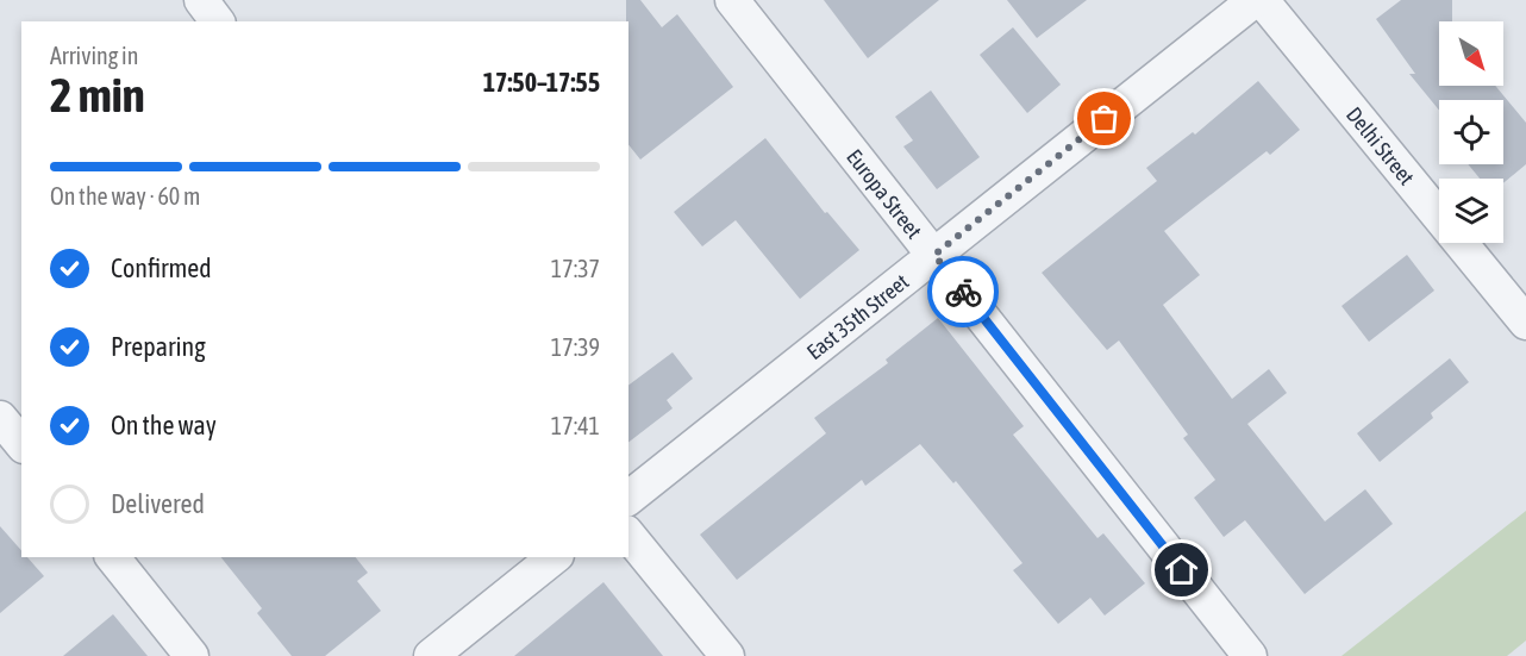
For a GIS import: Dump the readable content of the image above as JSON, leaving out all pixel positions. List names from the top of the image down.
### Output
{
  "streets": {
    "street": ["Delhi Street", "Europa Street", "East 35th Street"]
  },
  "crossings": [
    ["Europa Street", "East 35th Street"]
  ],
  "north": "bottom right",
  "page": {
    "heading": ["2 min", "Arriving in", "17:50–17:55"],
    "bar": "On the way · 60 m",
    "list": [
      ["Confirmed", "17:37"],
      ["Preparing", "17:39"],
      ["On the way", "17:41"],
      "Delivered"
    ]
  }
}
